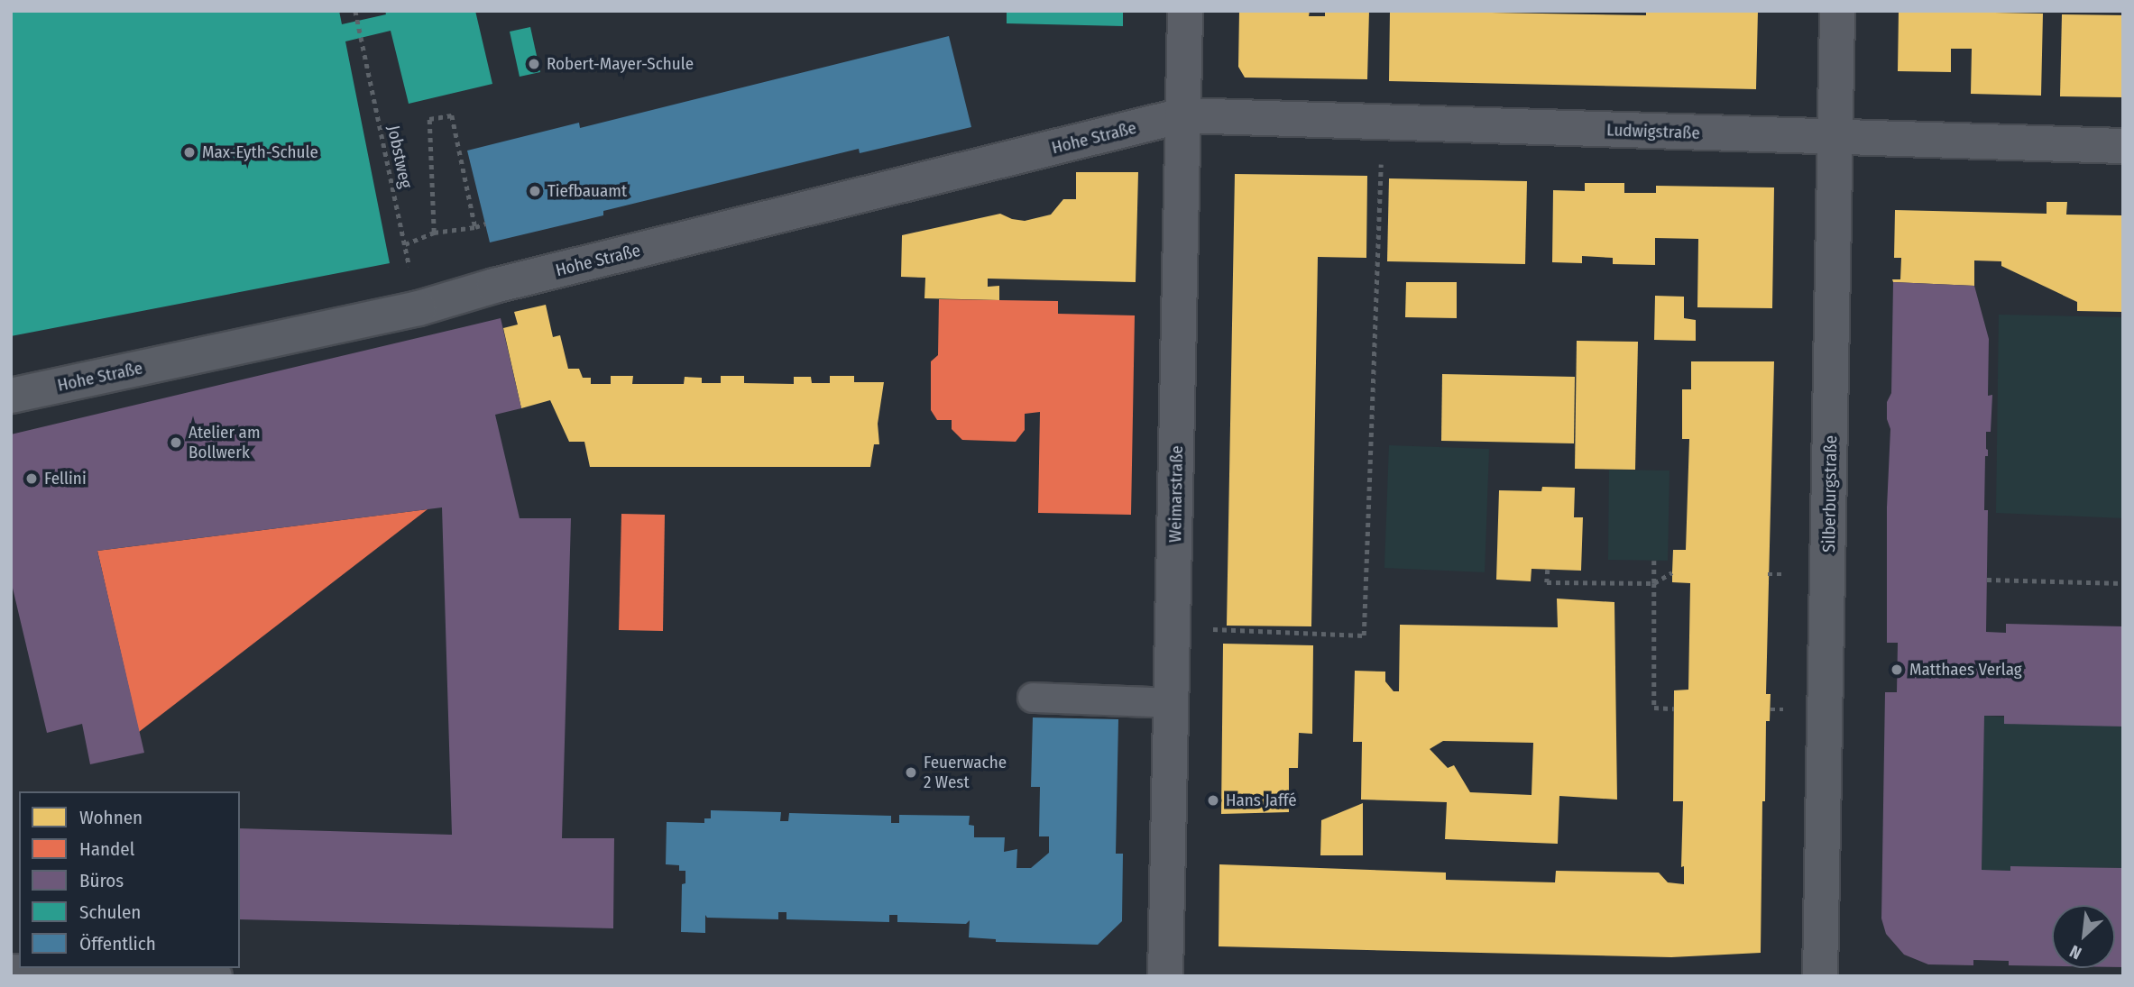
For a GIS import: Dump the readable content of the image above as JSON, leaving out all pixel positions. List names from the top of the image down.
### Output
{
  "streets": {
    "street": [
      "Ludwigstraße",
      "Hohe Straße",
      "Weimarstraße",
      "Silberburgstraße"
    ],
    "path": ["Jobstweg"]
  },
  "crossings": [
    ["Ludwigstraße", "Hohe Straße"],
    ["Ludwigstraße", "Weimarstraße"],
    ["Ludwigstraße", "Silberburgstraße"],
    ["Hohe Straße", "Jobstweg"],
    ["Hohe Straße", "Weimarstraße"]
  ],
  "places": [
    "Robert-Mayer-Schule",
    "Max-Eyth-Schule",
    "Tiefbauamt",
    "Atelier am Bollwerk",
    "Fellini",
    "Matthaes Verlag",
    "Feuerwache 2 West",
    "Hans Jaffé"
  ],
  "legend": [
    "Wohnen",
    "Handel",
    "Büros",
    "Schulen",
    "Öffentlich"
  ],
  "north": "bottom left"
}
